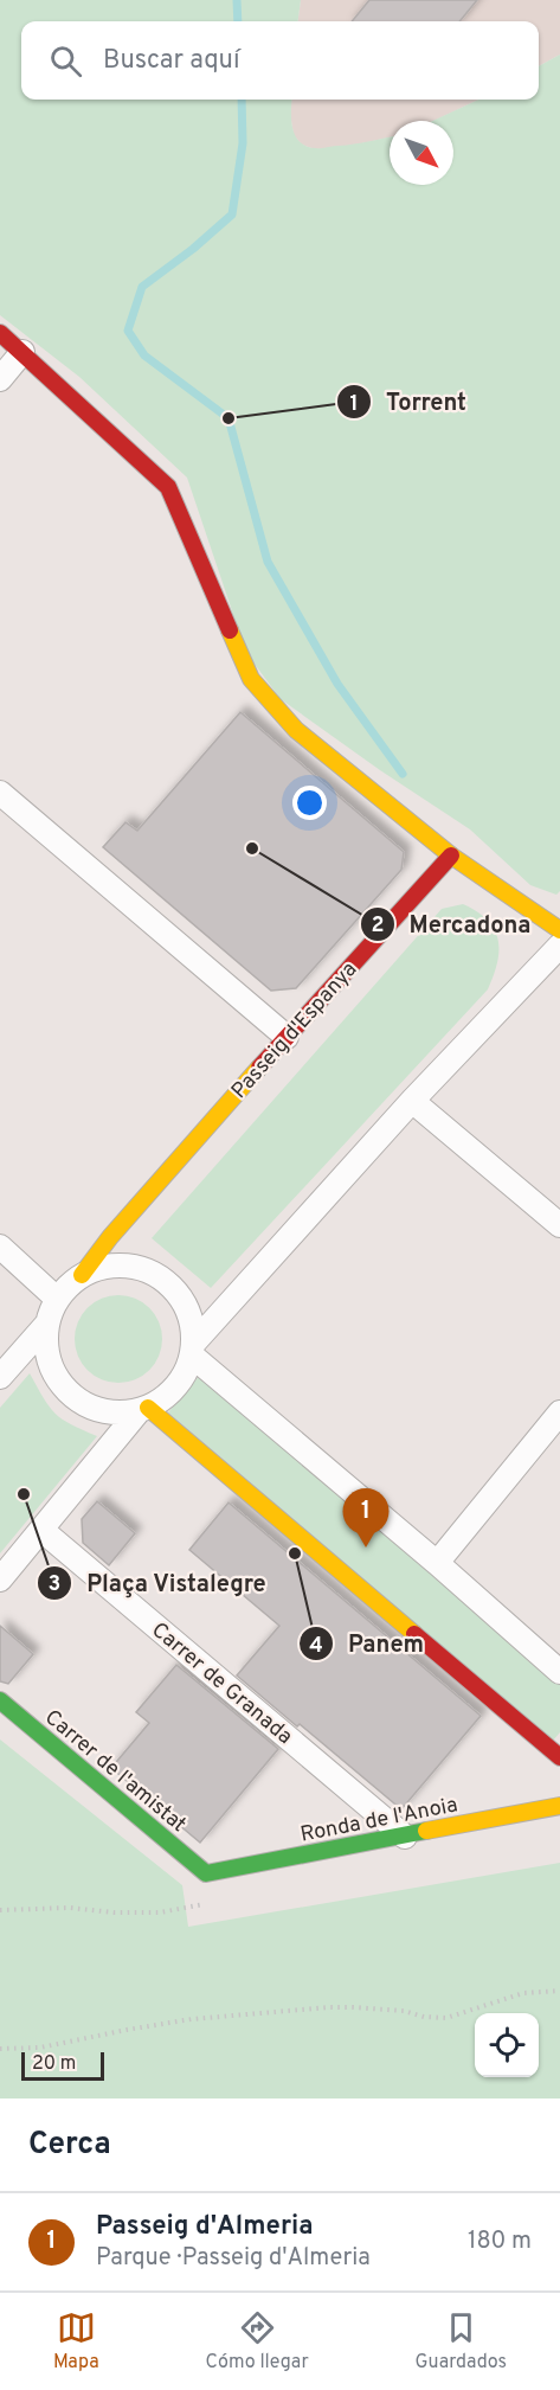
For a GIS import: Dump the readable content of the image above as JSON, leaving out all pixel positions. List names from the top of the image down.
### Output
{
  "streets": {
    "street": [
      "Passeig d'Espanya",
      "Carrer de Granada",
      "Carrer de l'amistat",
      "Ronda de l'Anoia"
    ]
  },
  "crossings": [
    ["Carrer de Granada", "Ronda de l'Anoia"],
    ["Carrer de l'amistat", "Ronda de l'Anoia"]
  ],
  "places": [
    "Torrent",
    "Mercadona",
    "Plaça Vistalegre",
    "Panem"
  ],
  "scale_bar": "20 m",
  "north": "bottom right",
  "page": {
    "search": "Buscar aquí",
    "pins": "1",
    "scale": "20 m",
    "heading": "Cerca",
    "list": [
      {
        "mark": "1",
        "name": "Passeig d'Almeria",
        "note": "Parque · Passeig d'Almeria",
        "value": "180 m"
      }
    ],
    "nav": ["Mapa", "Cómo llegar", "Guardados"]
  }
}
